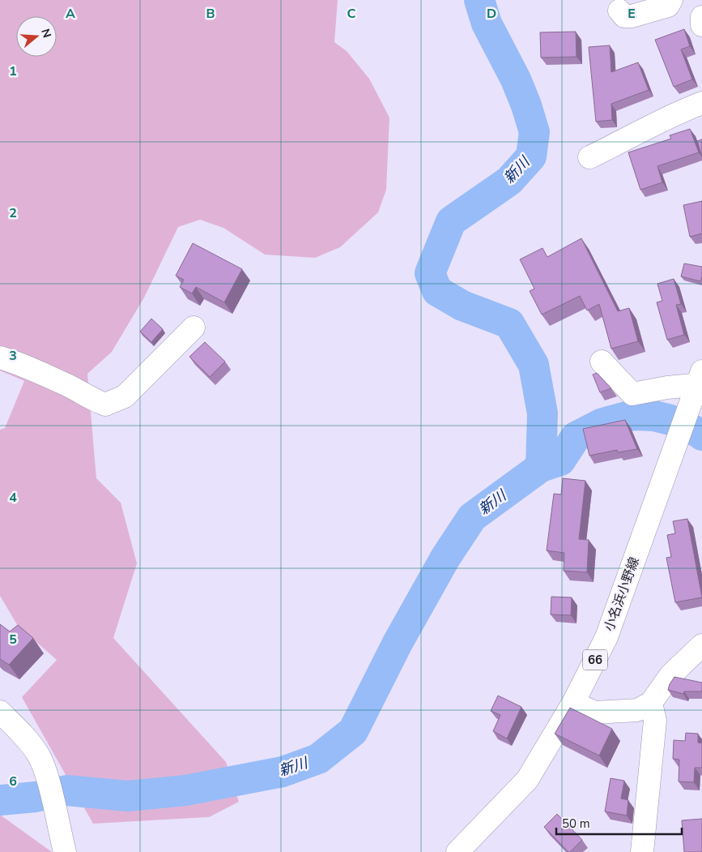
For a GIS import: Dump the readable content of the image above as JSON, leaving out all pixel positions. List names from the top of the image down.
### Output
{
  "streets": {
    "street": ["小名浜小野線", "66"]
  },
  "water": ["新川"],
  "scale_bar": "50 m",
  "north": "right",
  "grid": {
    "columns": [
      "A",
      "B",
      "C",
      "D",
      "E"
    ],
    "rows": [
      "1",
      "2",
      "3",
      "4",
      "5",
      "6"
    ]
  }
}
